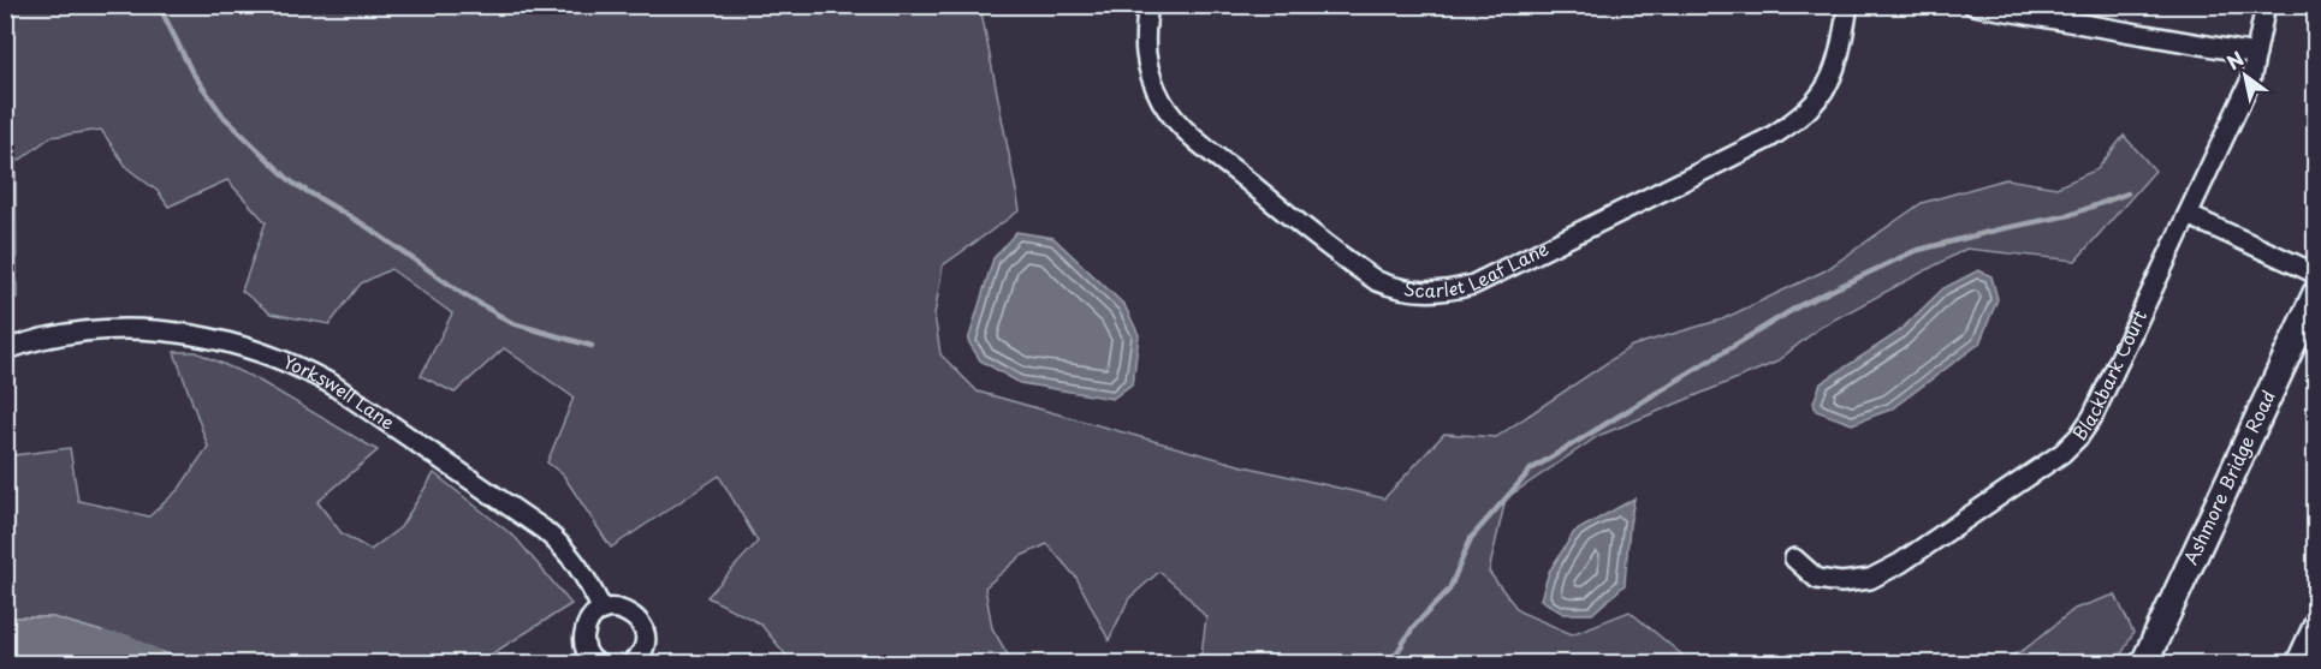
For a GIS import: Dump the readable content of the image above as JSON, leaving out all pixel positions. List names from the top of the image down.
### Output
{
  "streets": {
    "main road": ["Ashmore Bridge Road"],
    "street": ["Scarlet Leaf Lane", "Blackbark Court", "Yorkswell Lane"]
  },
  "north": "top left"
}
